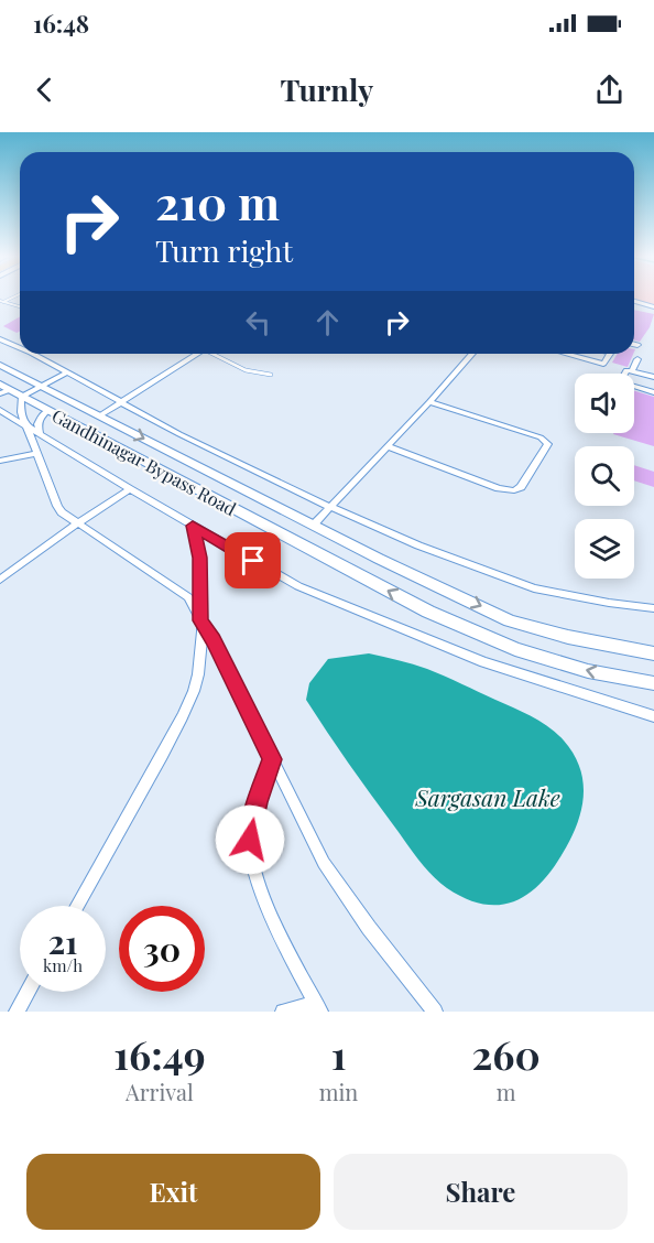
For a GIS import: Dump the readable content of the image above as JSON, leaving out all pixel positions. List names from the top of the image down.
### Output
{
  "streets": {
    "main road": ["Gandhinagar Bypass Road"]
  },
  "water": ["Sargasan Lake"],
  "page": {
    "status": "16:48",
    "header": "Turnly",
    "turn": ["210 m", "Turn right"],
    "speed": "21 km/h",
    "limit": "30",
    "eta": [
      "16:49",
      "Arrival",
      "1",
      "min",
      "260",
      "m"
    ],
    "buttons": ["Exit", "Share"]
  }
}
